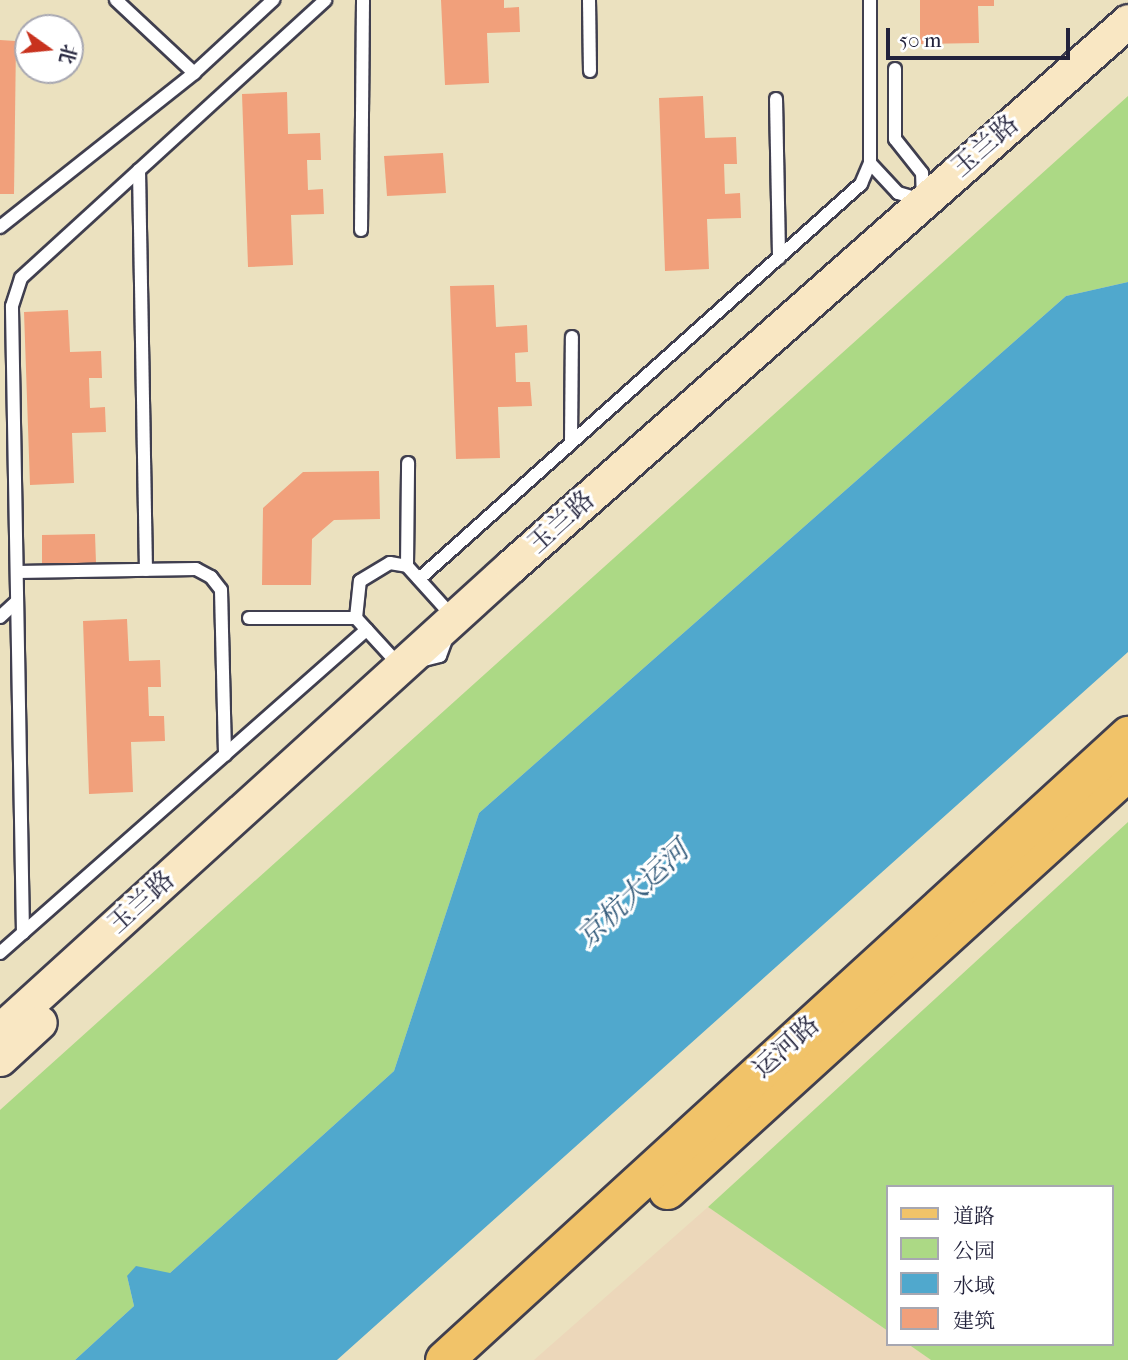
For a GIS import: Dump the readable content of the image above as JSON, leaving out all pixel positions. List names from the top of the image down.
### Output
{
  "streets": {
    "main road": ["运河路"],
    "street": ["玉兰路"]
  },
  "water": ["京杭大运河"],
  "legend": [
    "道路",
    "公园",
    "水域",
    "建筑"
  ],
  "scale_bar": "50 m",
  "north": "right"
}
